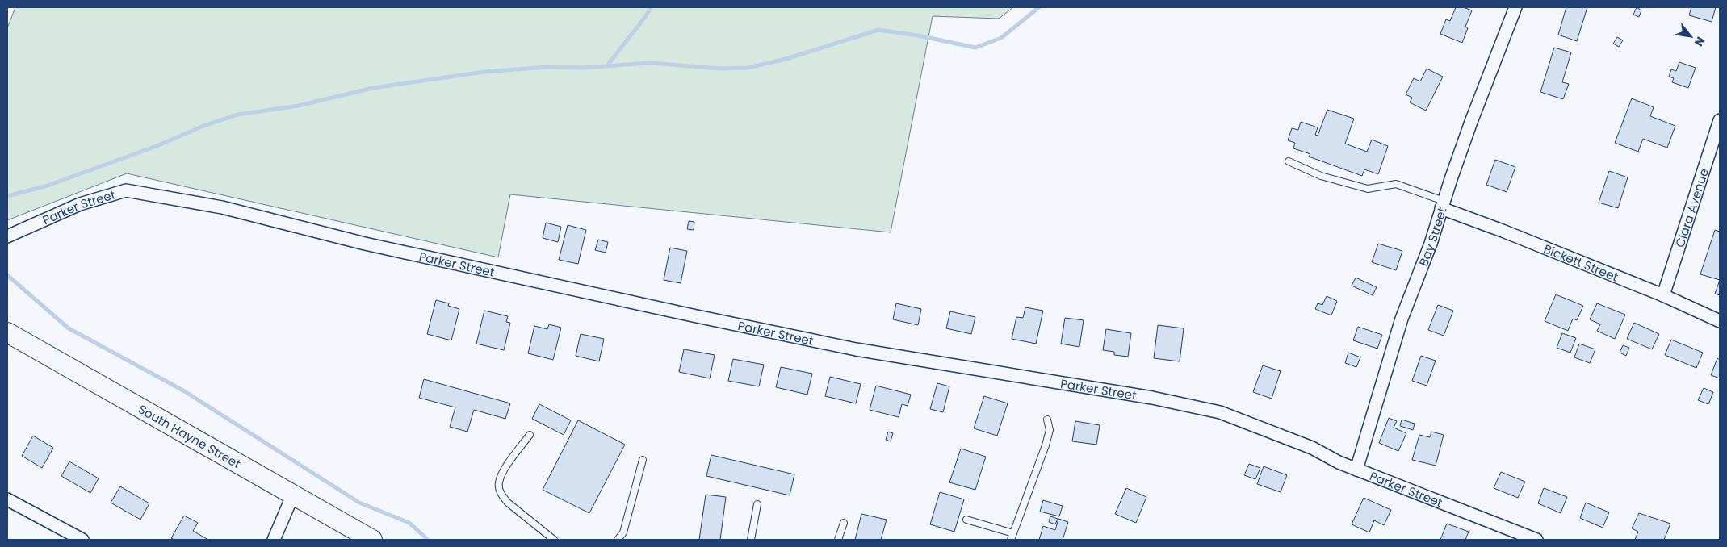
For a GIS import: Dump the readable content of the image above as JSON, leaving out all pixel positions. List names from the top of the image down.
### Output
{
  "streets": {
    "main road": ["South Hayne Street"],
    "street": [
      "Parker Street",
      "Clara Avenue",
      "Bay Street",
      "Bickett Street"
    ]
  },
  "crossings": [
    ["Parker Street", "Bay Street"],
    ["Clara Avenue", "Bickett Street"],
    ["Bay Street", "Bickett Street"]
  ],
  "north": "bottom right"
}
